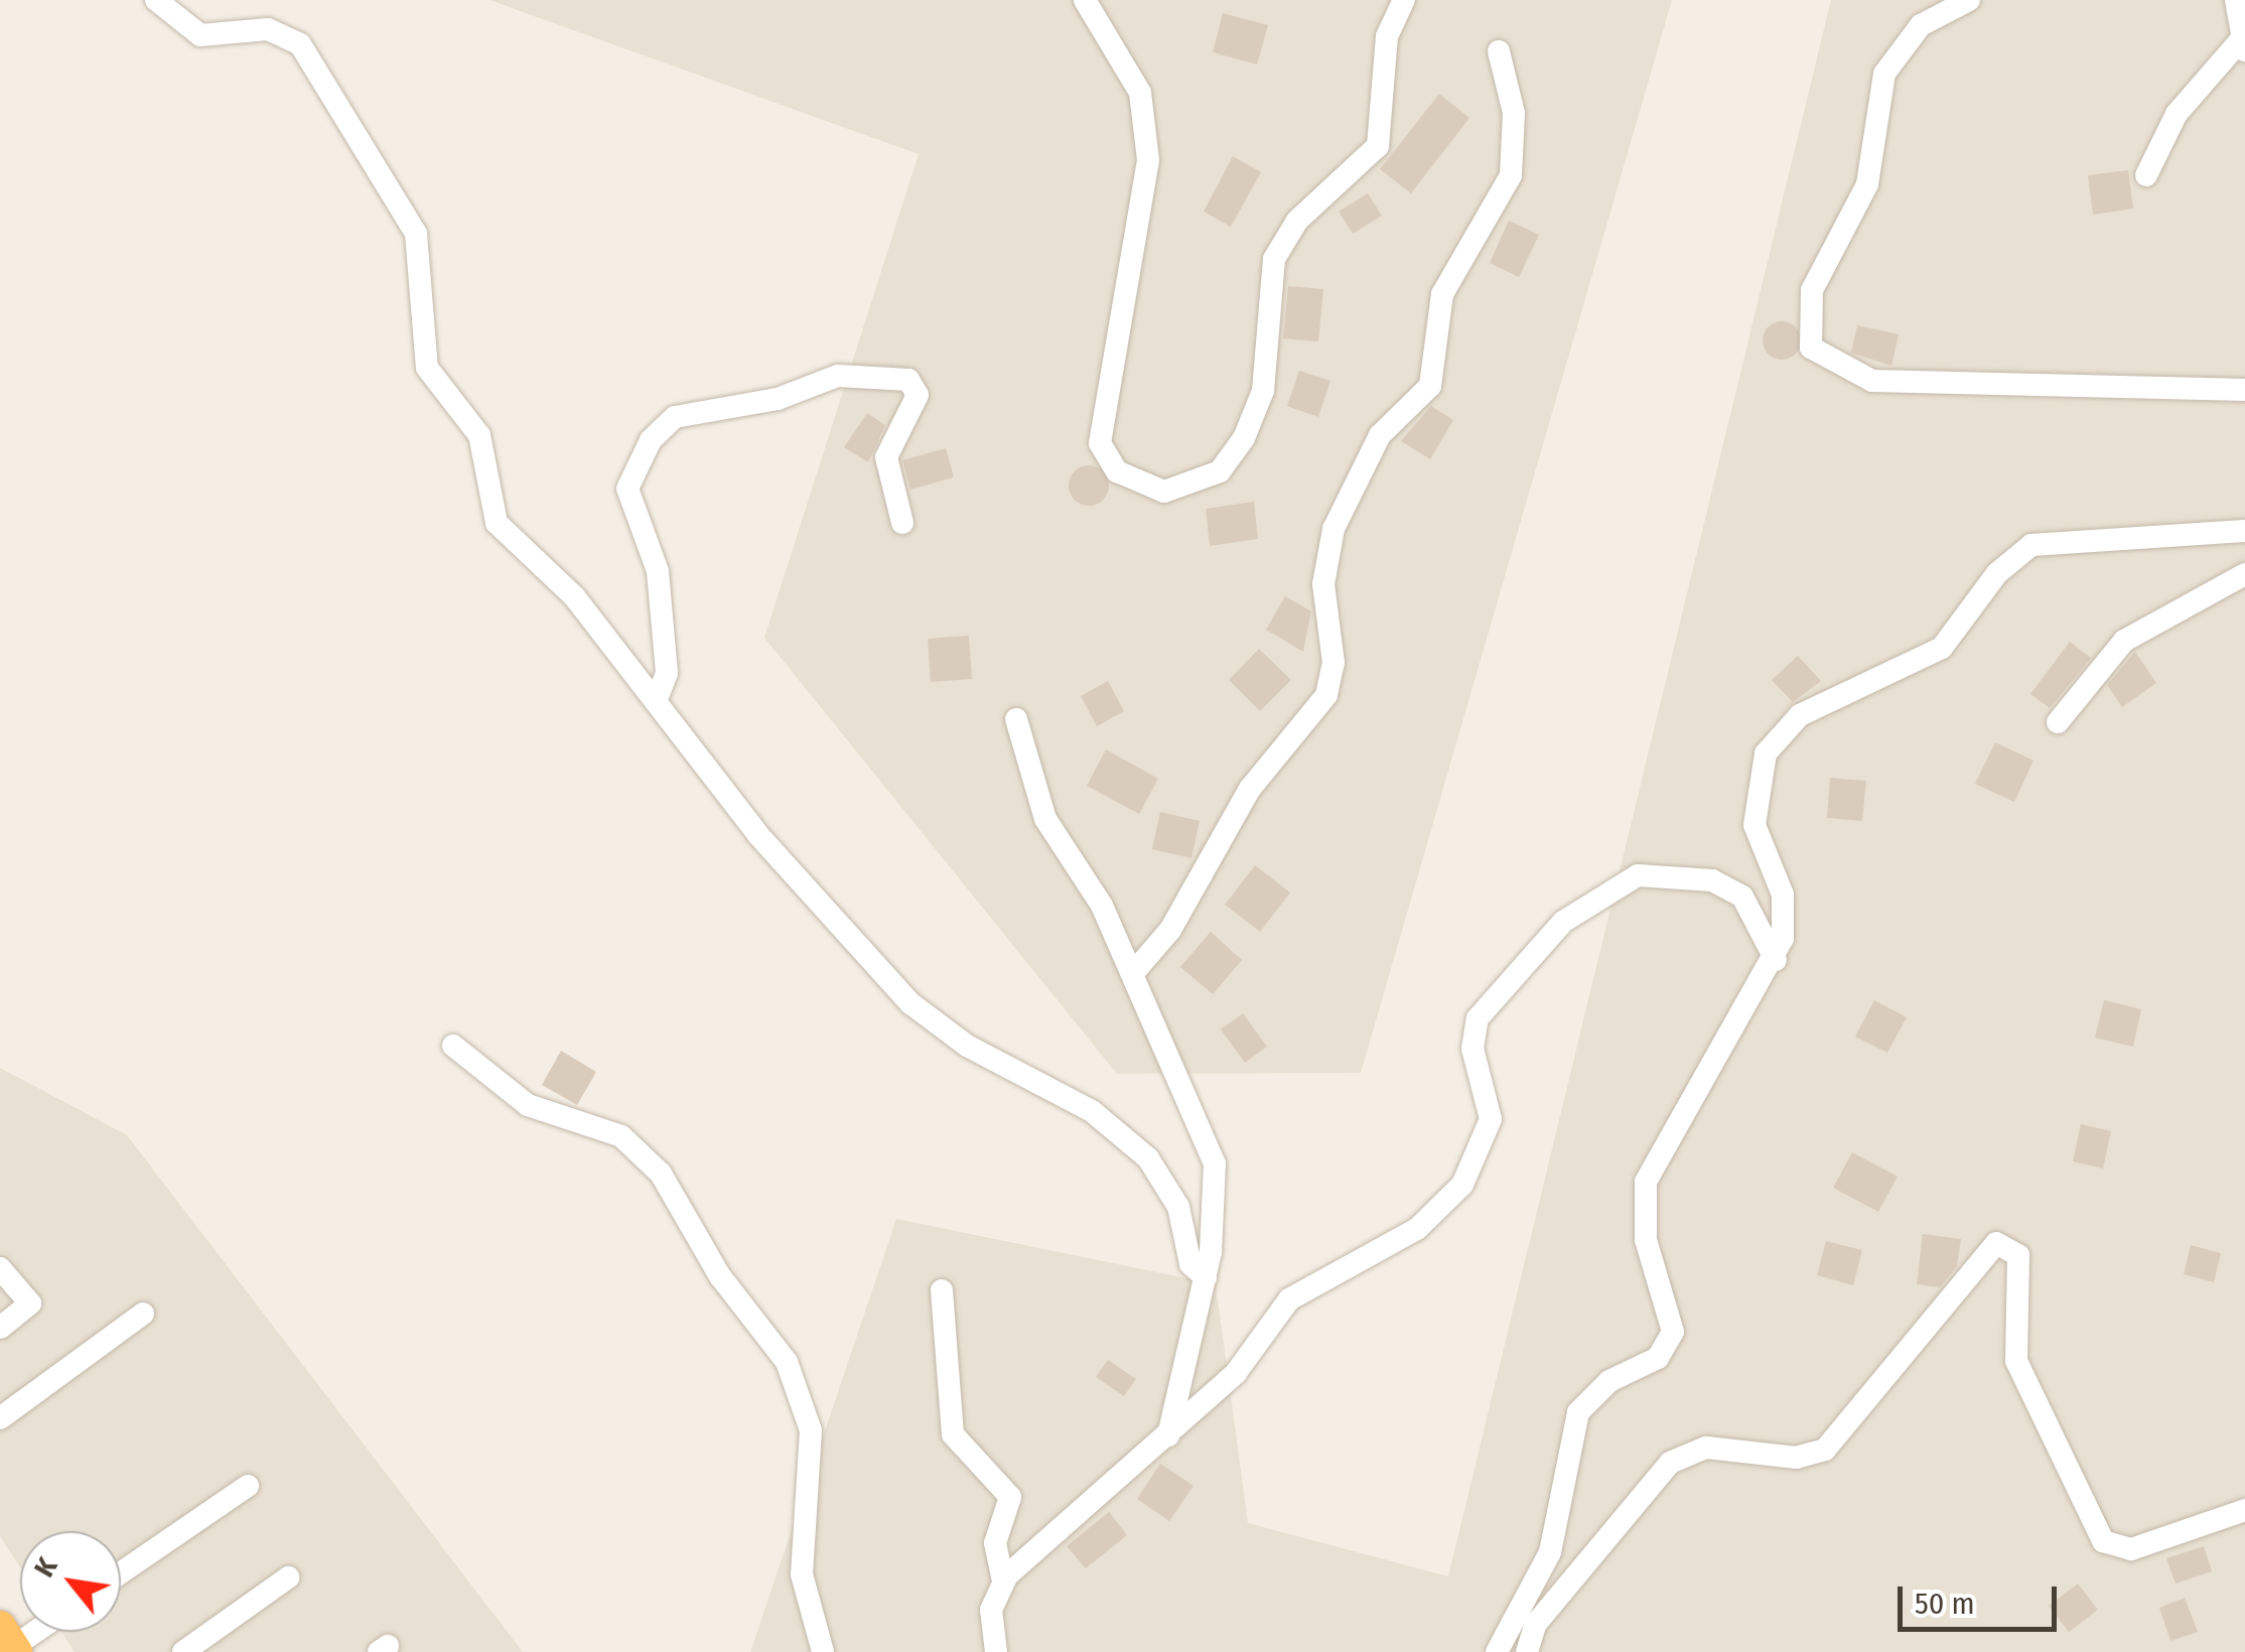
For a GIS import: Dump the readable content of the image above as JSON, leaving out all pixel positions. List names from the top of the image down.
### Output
{
  "scale_bar": "50 m",
  "north": "top left"
}
